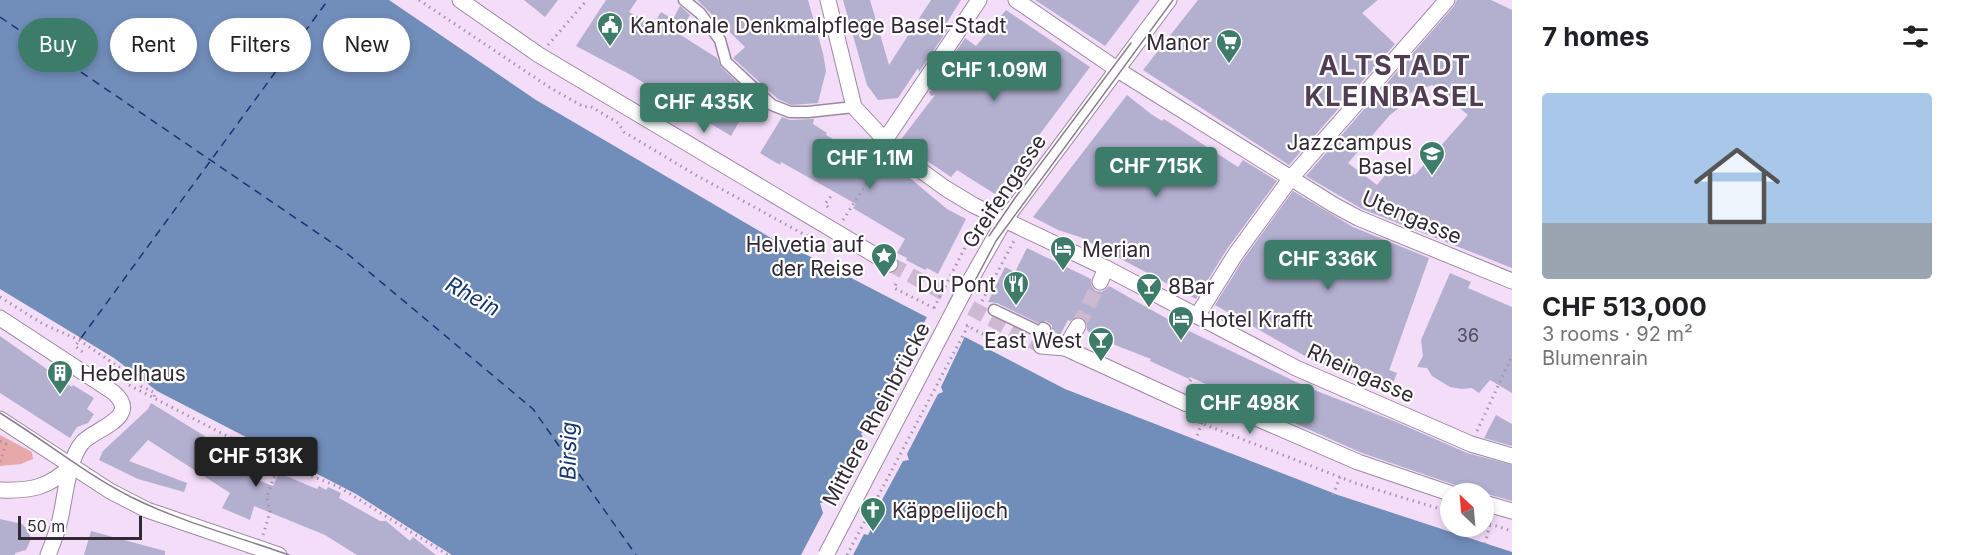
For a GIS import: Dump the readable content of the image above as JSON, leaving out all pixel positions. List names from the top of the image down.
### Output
{
  "streets": {
    "street": [
      "Greifengasse",
      "Utengasse",
      "Rheingasse",
      "Mittlere Rheinbrücke"
    ]
  },
  "crossings": [
    ["Greifengasse", "Utengasse"],
    ["Greifengasse", "Rheingasse"],
    ["Greifengasse", "Mittlere Rheinbrücke"]
  ],
  "districts": ["ALTSTADT KLEINBASEL"],
  "water": ["Rhein", "Birsig"],
  "places": {
    "public building": ["Kantonale Denkmalpflege Basel-Stadt"],
    "supermarket": ["Manor"],
    "school or university": ["Jazzcampus Basel"],
    "hotel": ["Merian", "Hotel Krafft"],
    "place": ["Helvetia auf der Reise"],
    "restaurant": ["Du Pont"],
    "bar": ["8Bar", "East West"],
    "building": ["Hebelhaus"],
    "church": ["Käppelijoch"]
  },
  "house_numbers": ["36"],
  "scale_bar": "50 m",
  "north": "top left",
  "page": {
    "heading": "7 homes",
    "chip": [
      "Buy",
      "Rent",
      "Filters",
      "New"
    ],
    "price": [
      "CHF 1.09M",
      "CHF 435K",
      "CHF 1.1M",
      "CHF 715K",
      "CHF 336K",
      "CHF 498K",
      "CHF 513K"
    ],
    "list": [
      {
        "name": "CHF 513,000",
        "note": "3 rooms · 92 m² · Blumenrain"
      }
    ],
    "scale": "50 m"
  }
}
